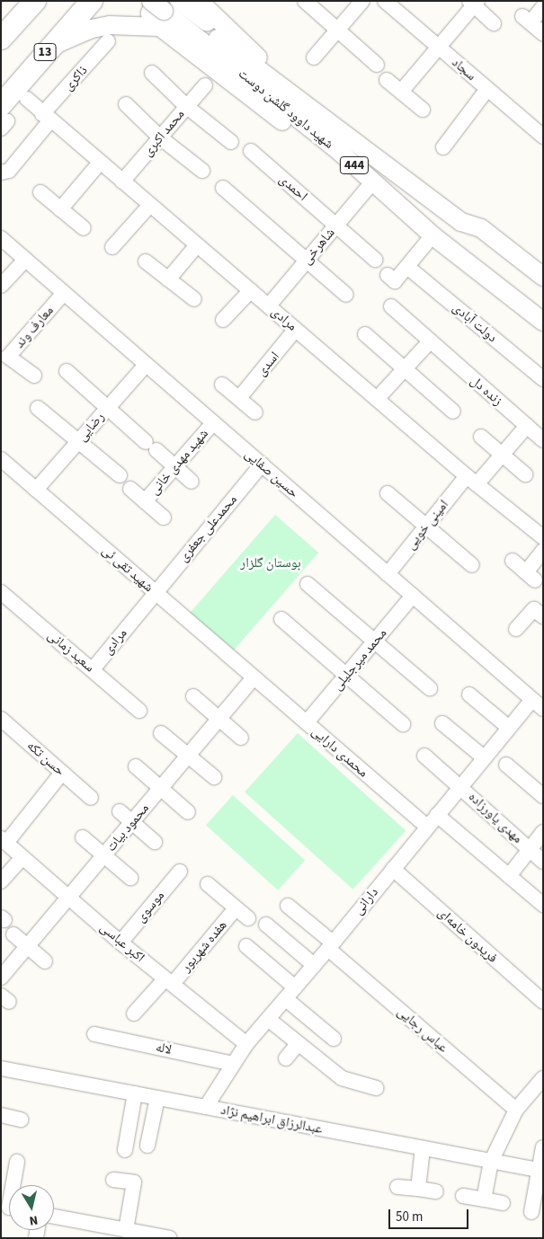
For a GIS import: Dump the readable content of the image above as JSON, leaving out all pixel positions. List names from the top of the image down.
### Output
{
  "streets": {
    "highway": ["13"],
    "main road": ["شهید داوود گلشن دوست", "444"],
    "street": [
      "سجاد",
      "ذاکری",
      "محمد اکبری",
      "احمدی",
      "شاهرخی",
      "مرادی",
      "دولت آبادی",
      "معارف وند",
      "اسدی",
      "زنده دل",
      "رضایی",
      "شهید مهدی خانی",
      "حسین صفایی",
      "امینی خویی",
      "محمدعلی جعفری",
      "شهید تقی ئی",
      "سعید زمانی",
      "محمد میرجلیلی",
      "محمدی دارایی",
      "حسن تکه",
      "مهدی یاورزاده",
      "محمود بیات",
      "دارانی",
      "موسوی",
      "فریدون خامه‌ای",
      "اکبر عباسی",
      "هفده شهریور",
      "عباس رجایی",
      "لاله",
      "عبدالرزاق ابراهیم نژاد"
    ]
  },
  "crossings": [
    ["ذاکری", "مرادی"],
    ["محمد اکبری", "مرادی"],
    ["احمدی", "شاهرخی"],
    ["شاهرخی", "مرادی"],
    ["مرادی", "اسدی"],
    ["مرادی", "امینی خویی"],
    ["مرادی", "محمدعلی جعفری"],
    ["مرادی", "شهید تقی ئی"],
    ["مرادی", "سعید زمانی"],
    ["معارف وند", "حسین صفایی"],
    ["زنده دل", "امینی خویی"],
    ["رضایی", "حسین صفایی"],
    ["رضایی", "شهید تقی ئی"],
    ["شهید مهدی خانی", "حسین صفایی"],
    ["حسین صفایی", "امینی خویی"],
    ["حسین صفایی", "محمدعلی جعفری"],
    ["حسین صفایی", "محمد میرجلیلی"],
    ["حسین صفایی", "دارانی"],
    ["محمدعلی جعفری", "شهید تقی ئی"],
    ["شهید تقی ئی", "محمدی دارایی"],
    ["شهید تقی ئی", "محمود بیات"],
    ["محمد میرجلیلی", "محمدی دارایی"],
    ["محمدی دارایی", "محمود بیات"],
    ["محمدی دارایی", "دارانی"],
    ["مهدی یاورزاده", "دارانی"],
    ["محمود بیات", "اکبر عباسی"],
    ["دارانی", "فریدون خامه‌ای"],
    ["دارانی", "اکبر عباسی"],
    ["دارانی", "عباس رجایی"],
    ["دارانی", "لاله"],
    ["دارانی", "عبدالرزاق ابراهیم نژاد"],
    ["موسوی", "اکبر عباسی"],
    ["اکبر عباسی", "هفده شهریور"]
  ],
  "parks": ["بوستان گلزار"],
  "scale_bar": "50 m",
  "north": "bottom"
}
